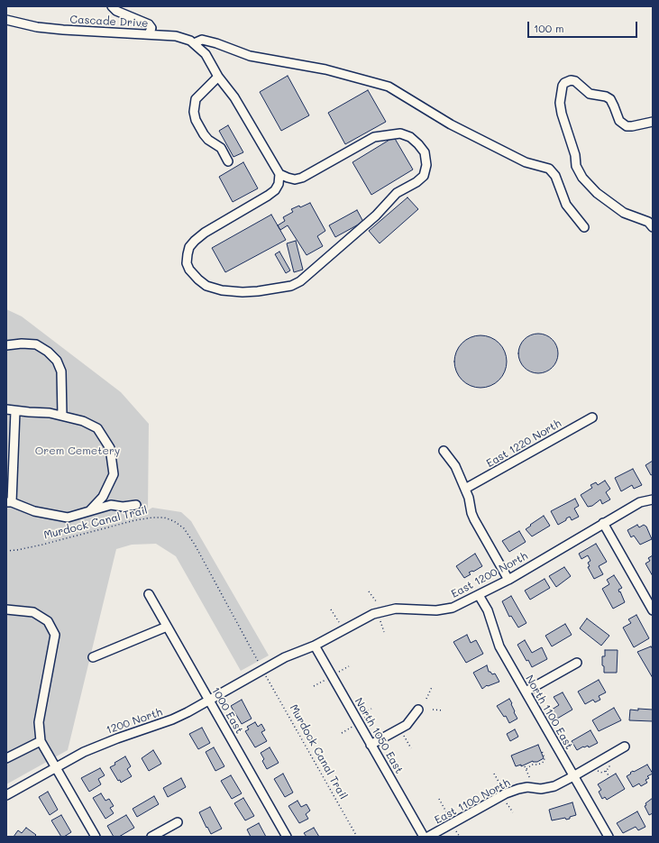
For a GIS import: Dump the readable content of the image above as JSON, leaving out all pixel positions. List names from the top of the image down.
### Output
{
  "streets": {
    "street": [
      "Cascade Drive",
      "East 1220 North",
      "East 1200 North",
      "1000 East",
      "North 1100 East",
      "1200 North",
      "North 1050 East",
      "East 1100 North"
    ],
    "path": ["Murdock Canal Trail"]
  },
  "crossings": [
    ["East 1200 North", "North 1100 East"],
    ["East 1200 North", "1200 North"],
    ["East 1200 North", "North 1050 East"],
    ["1000 East", "1200 North"],
    ["North 1100 East", "East 1100 North"]
  ],
  "parks": ["Orem Cemetery"],
  "scale_bar": "100 m"
}
